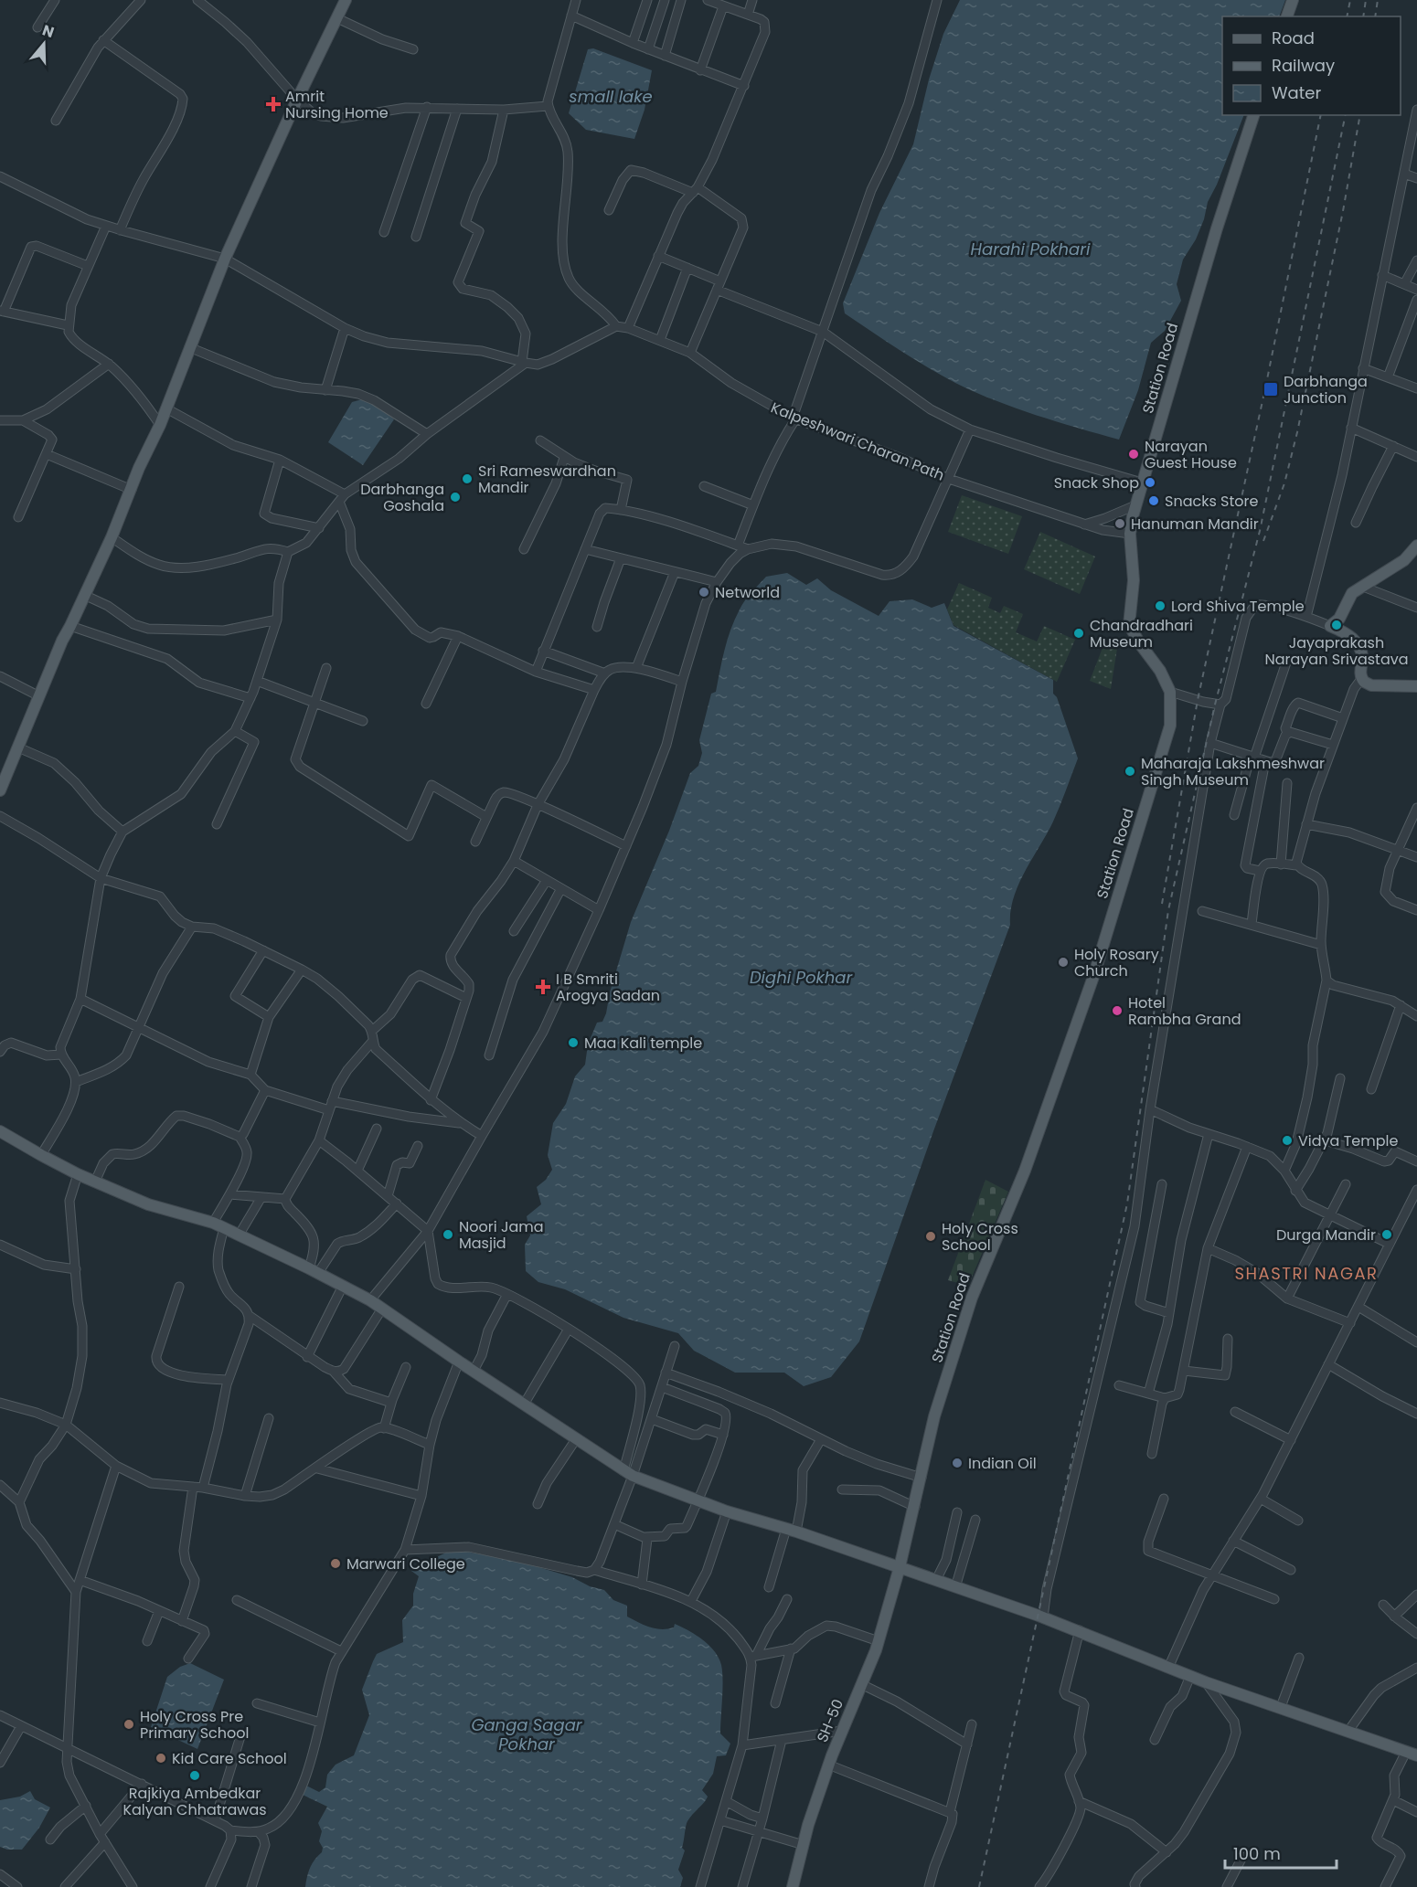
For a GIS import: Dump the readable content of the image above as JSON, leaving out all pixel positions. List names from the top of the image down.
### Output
{
  "streets": {
    "main road": ["Station Road", "SH-50"],
    "street": ["Kalpeshwari Charan Path"]
  },
  "crossings": [
    ["Station Road", "Kalpeshwari Charan Path"],
    ["Station Road", "SH-50"]
  ],
  "districts": ["SHASTRI NAGAR"],
  "water": [
    "small lake",
    "Harahi Pokhari",
    "Dighi Pokhar",
    "Ganga Sagar Pokhar"
  ],
  "places": {
    "health": ["Amrit Nursing Home", "I B Smriti Arogya Sadan"],
    "transit": ["Darbhanga Junction"],
    "other": [
      "Narayan Guest House",
      "Sri Rameswardhan Mandir",
      "Snack Shop",
      "Darbhanga Goshala",
      "Snacks Store",
      "Hanuman Mandir",
      "Networld",
      "Lord Shiva Temple",
      "Jayaprakash Narayan Srivastava",
      "Chandradhari Museum",
      "Maharaja Lakshmeshwar Singh Museum",
      "Holy Rosary Church",
      "Hotel Rambha Grand",
      "Maa Kali temple",
      "Vidya Temple",
      "Noori Jama Masjid",
      "Durga Mandir",
      "Holy Cross School",
      "Indian Oil",
      "Marwari College",
      "Holy Cross Pre Primary School",
      "Kid Care School",
      "Rajkiya Ambedkar Kalyan Chhatrawas"
    ]
  },
  "legend": ["Road", "Railway", "Water"],
  "scale_bar": "100 m",
  "north": "top"
}
